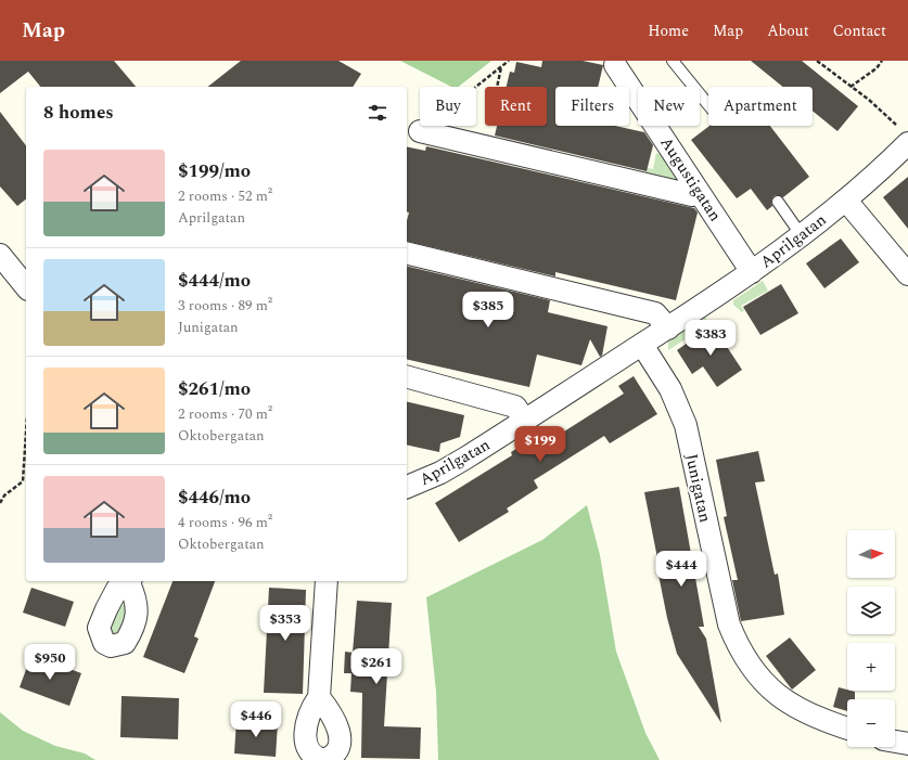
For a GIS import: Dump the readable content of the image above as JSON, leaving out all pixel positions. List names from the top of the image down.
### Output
{
  "streets": {
    "street": ["Augustigatan", "Aprilgatan", "Junigatan"]
  },
  "crossings": [
    ["Augustigatan", "Aprilgatan"],
    ["Aprilgatan", "Junigatan"]
  ],
  "north": "right",
  "page": {
    "header": "Map",
    "nav": [
      "Home",
      "Map",
      "About",
      "Contact"
    ],
    "chip": [
      "Buy",
      "Rent",
      "Filters",
      "New",
      "Apartment"
    ],
    "heading": "8 homes",
    "list": [
      {
        "name": "$199/mo",
        "note": "2 rooms · 52 m² · Aprilgatan"
      },
      {
        "name": "$444/mo",
        "note": "3 rooms · 89 m² · Junigatan"
      },
      {
        "name": "$261/mo",
        "note": "2 rooms · 70 m² · Oktobergatan"
      },
      {
        "name": "$446/mo",
        "note": "4 rooms · 96 m² · Oktobergatan"
      }
    ],
    "price": [
      "$385",
      "$383",
      "$199",
      "$444",
      "$353",
      "$950",
      "$261",
      "$446"
    ],
    "map_buttons": ["+", "−"]
  }
}
